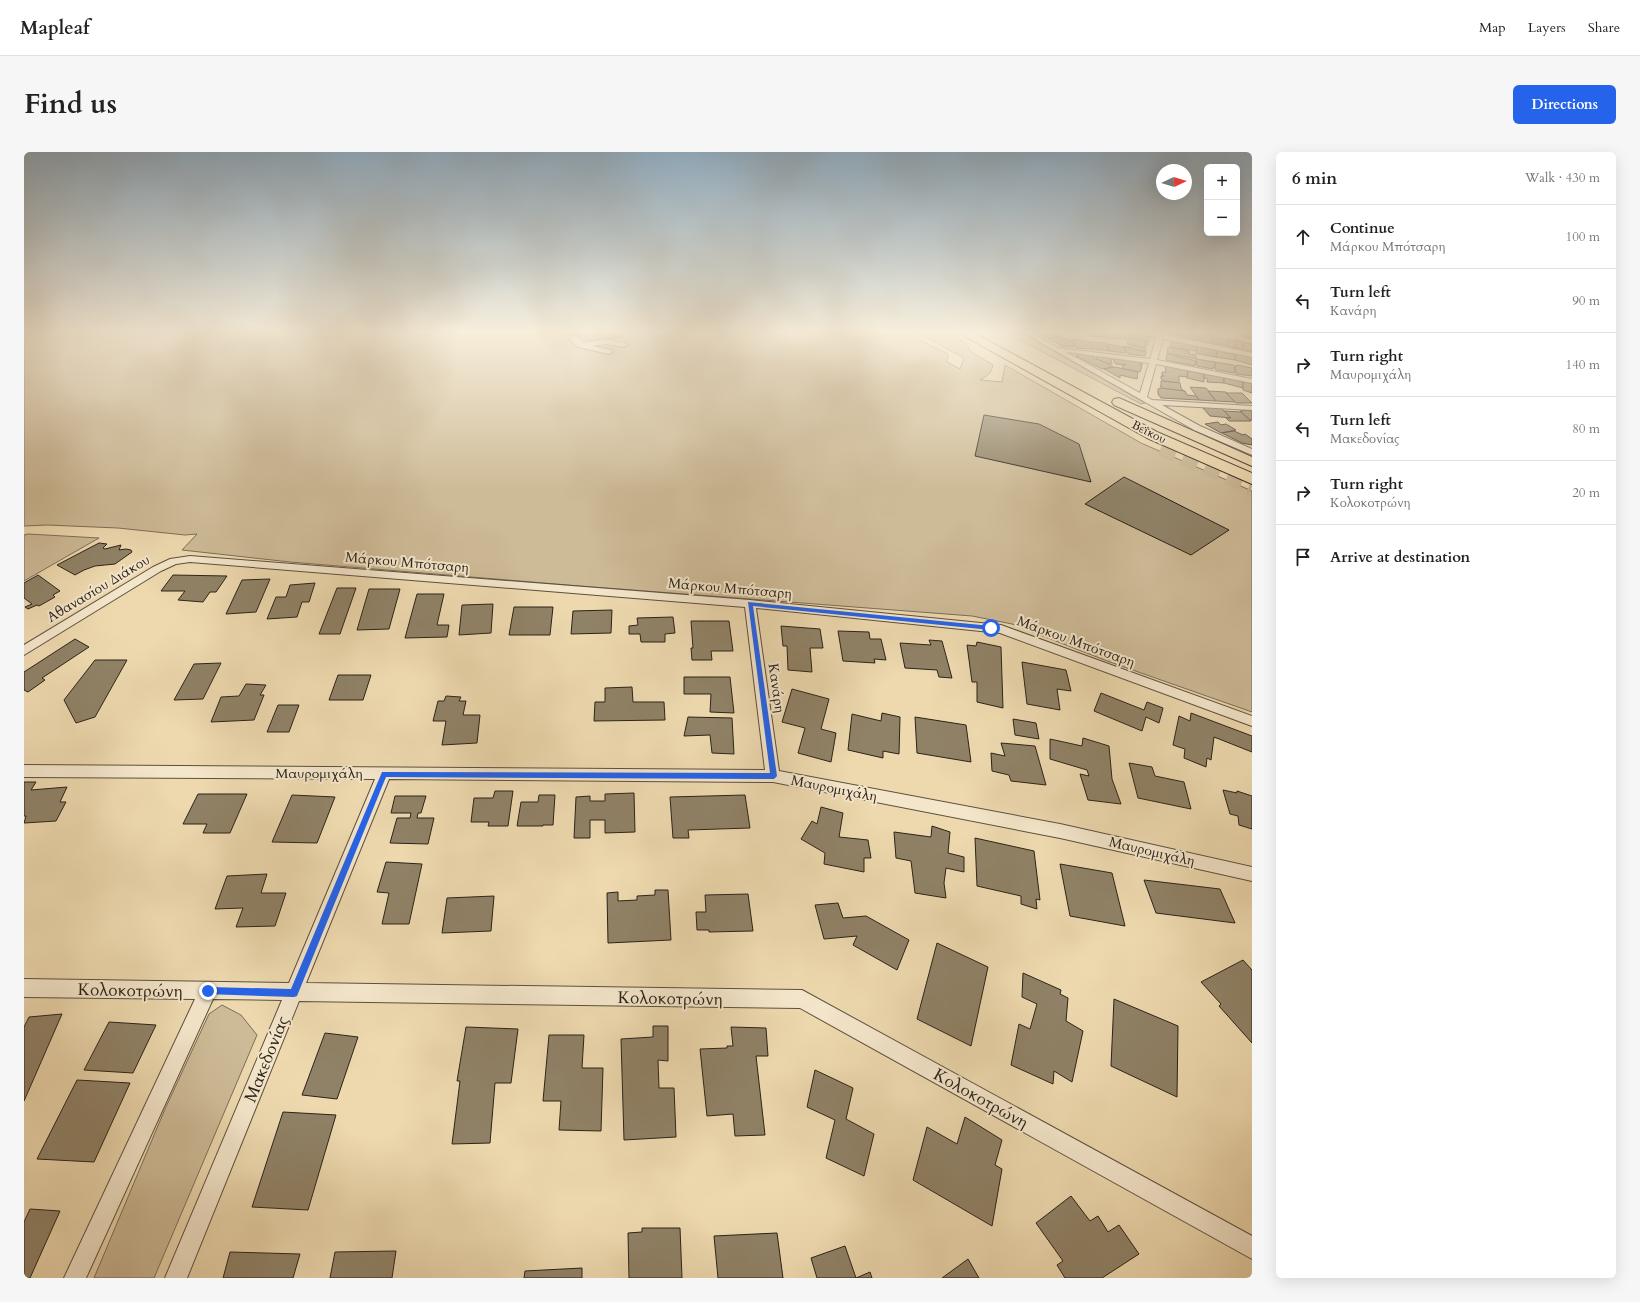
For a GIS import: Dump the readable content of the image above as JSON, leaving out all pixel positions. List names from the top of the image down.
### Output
{
  "streets": {
    "main road": ["Βεΐκου"],
    "street": [
      "Μάρκου Μπότσαρη",
      "Αθανασίου Διάκου",
      "Κανάρη",
      "Μαυρομιχάλη",
      "Κολοκοτρώνη",
      "Μακεδονίας"
    ]
  },
  "crossings": [
    ["Μάρκου Μπότσαρη", "Αθανασίου Διάκου"],
    ["Μάρκου Μπότσαρη", "Κανάρη"],
    ["Κανάρη", "Μαυρομιχάλη"],
    ["Μαυρομιχάλη", "Μακεδονίας"],
    ["Κολοκοτρώνη", "Μακεδονίας"]
  ],
  "north": "right",
  "page": {
    "header": "Mapleaf",
    "nav": ["Map", "Layers", "Share"],
    "title": "Find us",
    "buttons": "Directions",
    "heading": ["6 min", "Walk · 430 m"],
    "map_buttons": ["+", "−"],
    "list": [
      ["Continue", "Μάρκου Μπότσαρη", "100 m"],
      ["Turn left", "Κανάρη", "90 m"],
      ["Turn right", "Μαυρομιχάλη", "140 m"],
      ["Turn left", "Μακεδονίας", "80 m"],
      ["Turn right", "Κολοκοτρώνη", "20 m"],
      "Arrive at destination"
    ]
  }
}
